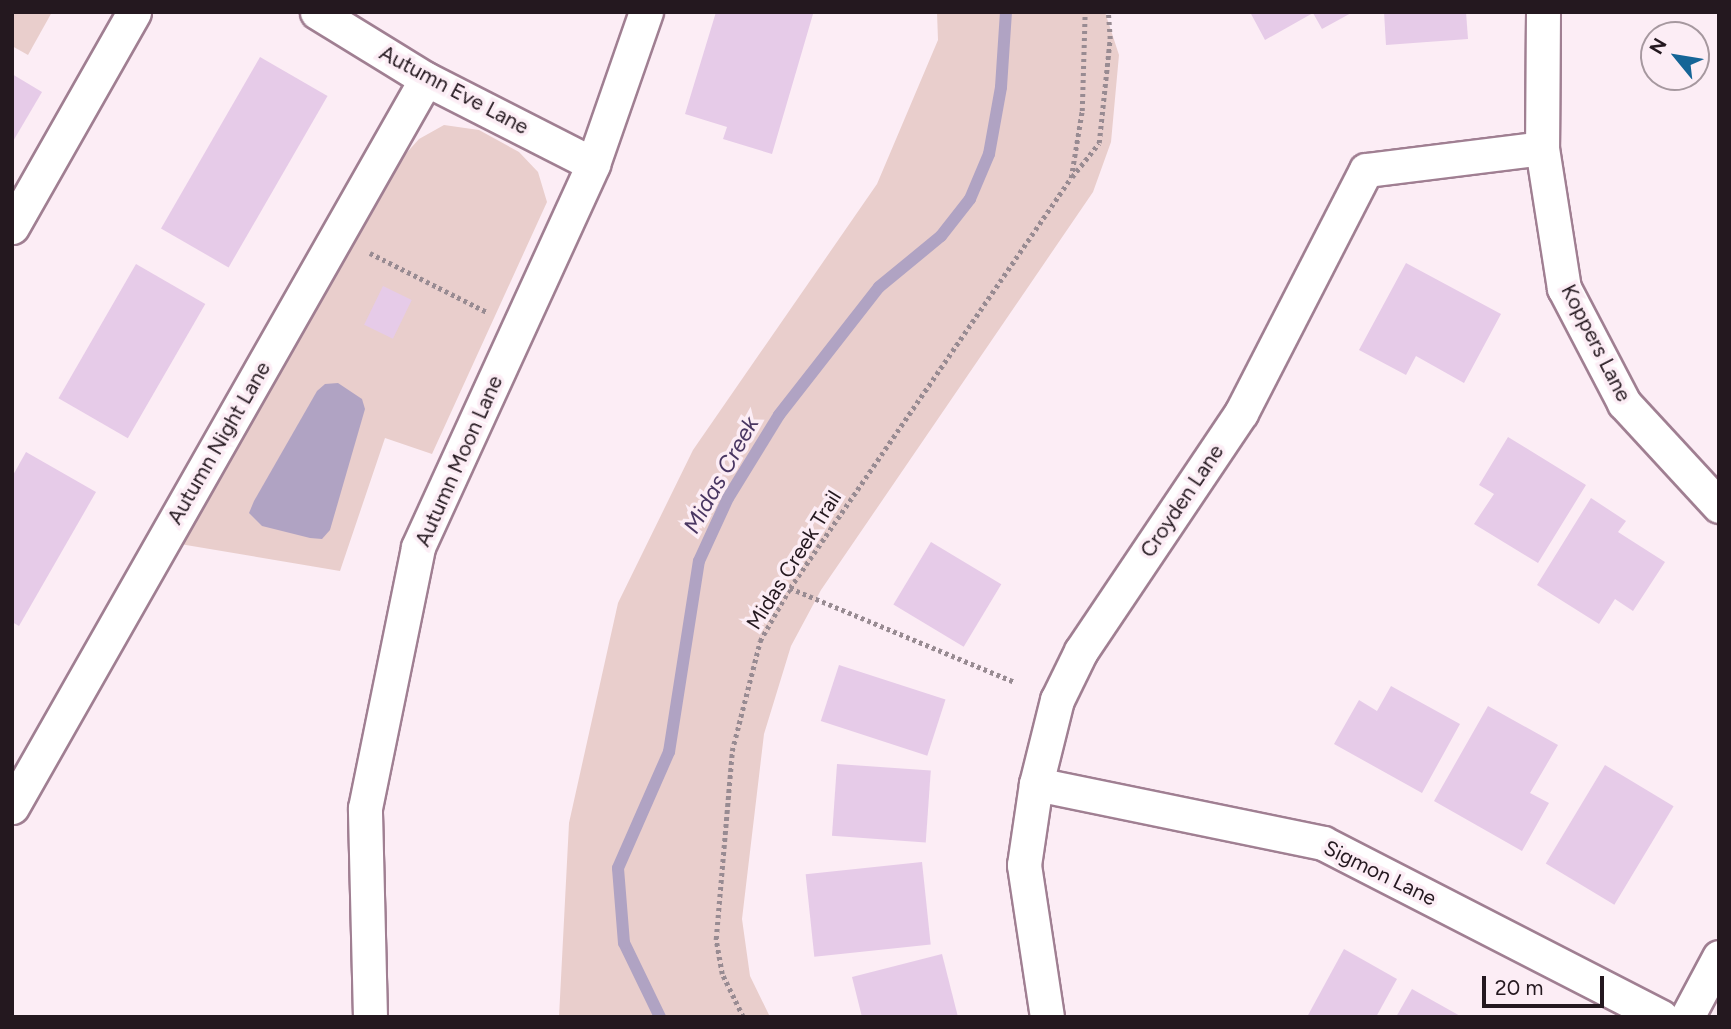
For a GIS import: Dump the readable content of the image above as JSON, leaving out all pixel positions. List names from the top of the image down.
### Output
{
  "streets": {
    "street": [
      "Autumn Eve Lane",
      "Koppers Lane",
      "Autumn Night Lane",
      "Autumn Moon Lane",
      "Croyden Lane",
      "Sigmon Lane"
    ],
    "path": ["Midas Creek Trail"]
  },
  "crossings": [
    ["Autumn Eve Lane", "Autumn Night Lane"],
    ["Autumn Eve Lane", "Autumn Moon Lane"],
    ["Koppers Lane", "Croyden Lane"],
    ["Croyden Lane", "Sigmon Lane"]
  ],
  "water": ["Midas Creek"],
  "scale_bar": "20 m",
  "north": "top left"
}
